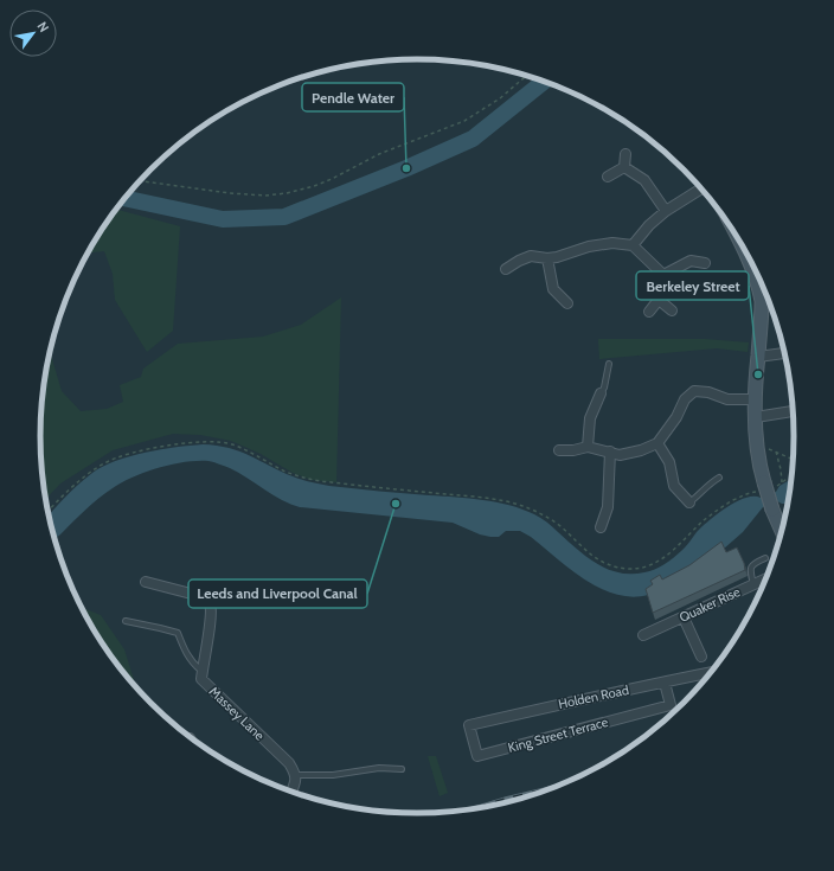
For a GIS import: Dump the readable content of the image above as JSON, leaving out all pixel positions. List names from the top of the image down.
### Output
{
  "streets": {
    "street": [
      "Quaker Rise",
      "Holden Road",
      "Massey Lane",
      "King Street Terrace"
    ]
  },
  "crossings": [
    ["Holden Road", "King Street Terrace"]
  ],
  "places": ["Pendle Water", "Berkeley Street", "Leeds and Liverpool Canal"],
  "north": "top right"
}
